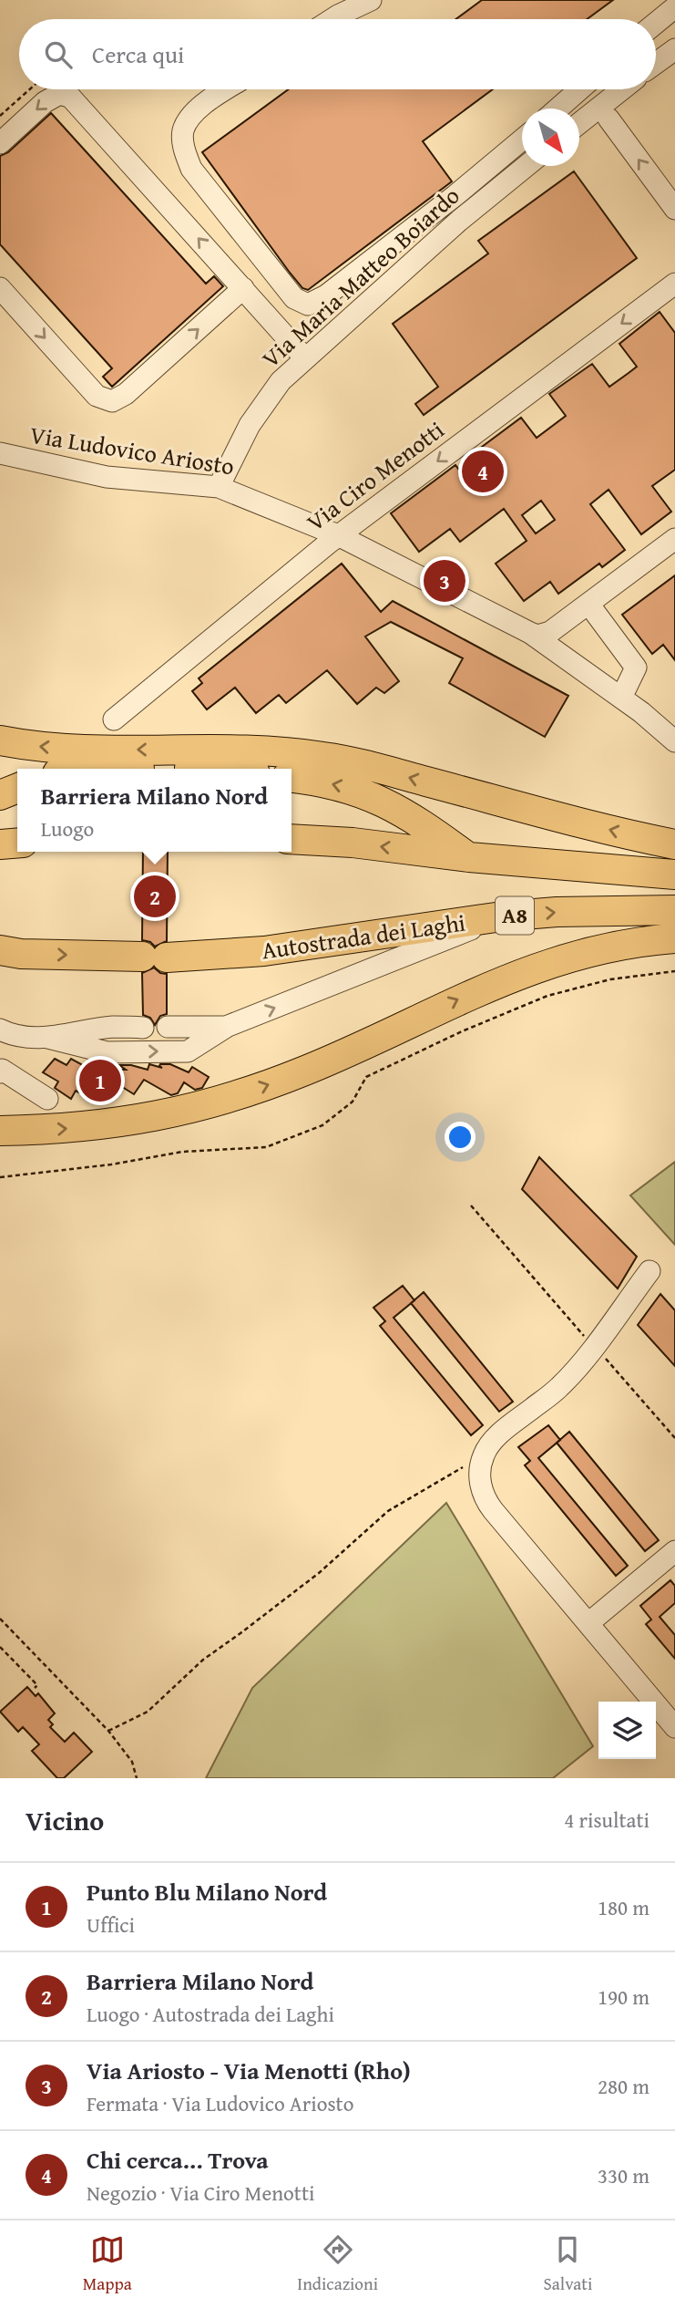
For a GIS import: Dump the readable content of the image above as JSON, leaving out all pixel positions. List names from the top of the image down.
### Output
{
  "streets": {
    "highway": ["A8", "Autostrada dei Laghi"],
    "street": ["Via Maria Matteo Boiardo", "Via Ludovico Ariosto", "Via Ciro Menotti"]
  },
  "crossings": [
    ["Via Maria Matteo Boiardo", "Via Ludovico Ariosto"],
    ["Via Ludovico Ariosto", "Via Ciro Menotti"]
  ],
  "one_way": ["Via Ciro Menotti"],
  "north": "bottom right",
  "page": {
    "search": "Cerca qui",
    "pins": [
      "4",
      "3",
      "2",
      "1"
    ],
    "popup": ["Barriera Milano Nord", "Luogo"],
    "heading": ["Vicino", "4 risultati"],
    "list": [
      {
        "mark": "1",
        "name": "Punto Blu Milano Nord",
        "note": "Uffici",
        "value": "180 m"
      },
      {
        "mark": "2",
        "name": "Barriera Milano Nord",
        "note": "Luogo · Autostrada dei Laghi",
        "value": "190 m"
      },
      {
        "mark": "3",
        "name": "Via Ariosto - Via Menotti (Rho)",
        "note": "Fermata · Via Ludovico Ariosto",
        "value": "280 m"
      },
      {
        "mark": "4",
        "name": "Chi cerca... Trova",
        "note": "Negozio · Via Ciro Menotti",
        "value": "330 m"
      }
    ],
    "nav": ["Mappa", "Indicazioni", "Salvati"]
  }
}
